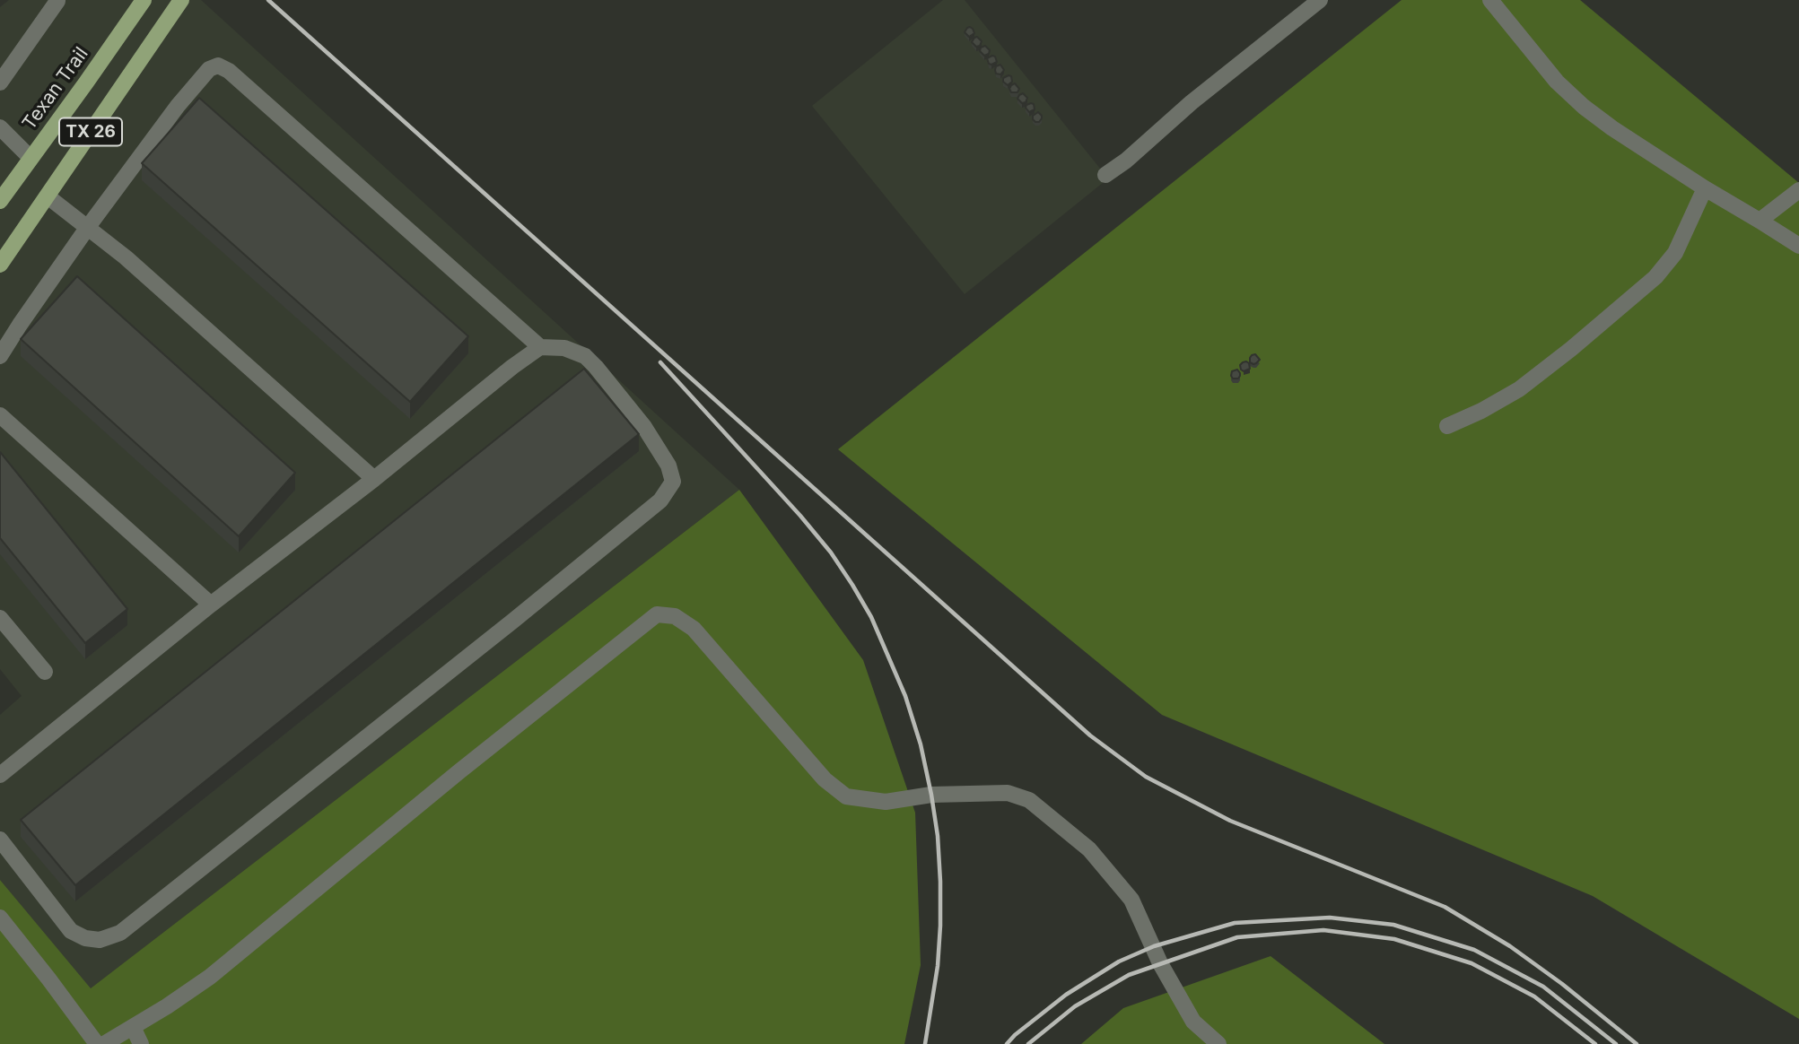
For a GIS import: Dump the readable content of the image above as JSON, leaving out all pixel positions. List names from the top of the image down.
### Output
{
  "streets": {
    "main road": ["Texan Trail", "TX 26"]
  }
}
